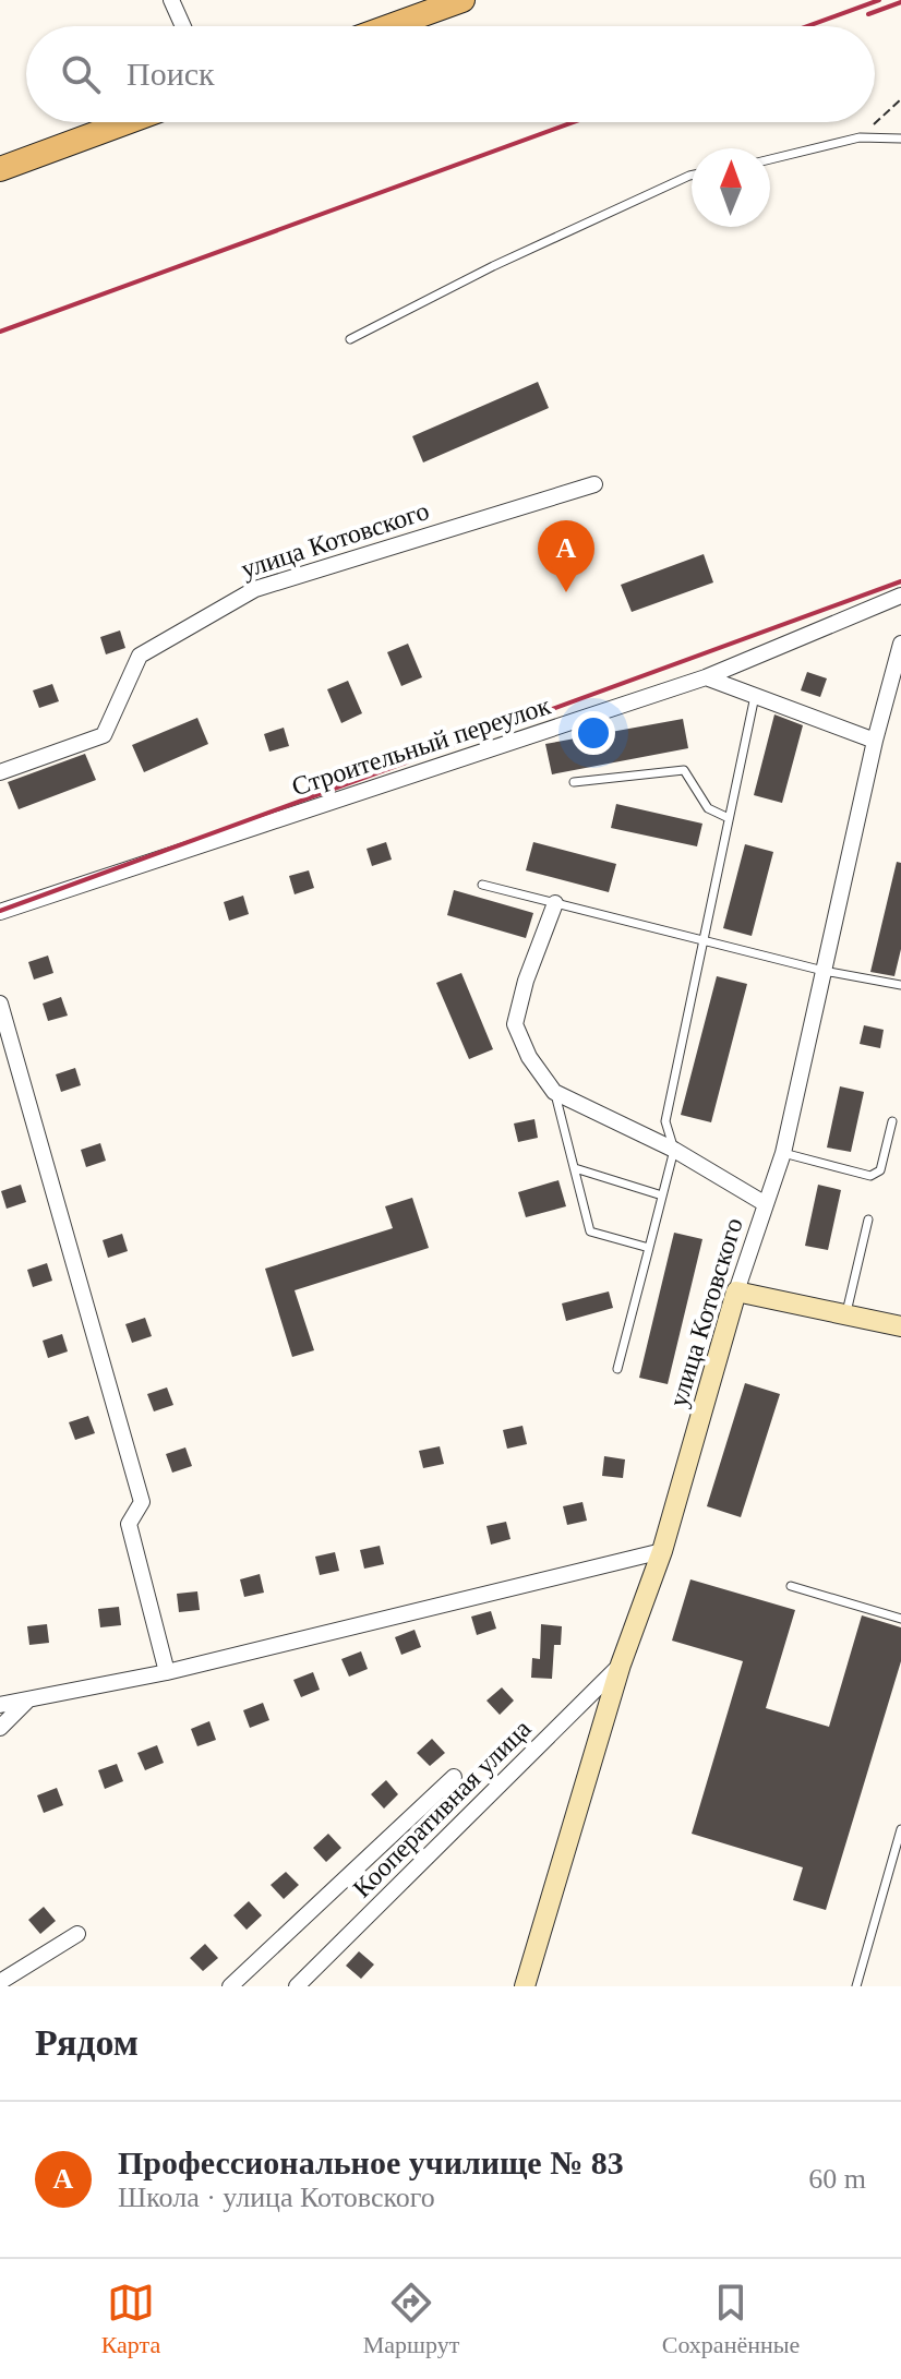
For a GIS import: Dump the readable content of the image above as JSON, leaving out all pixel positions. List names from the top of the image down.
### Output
{
  "streets": {
    "main road": ["улица Котовского"],
    "street": ["Строительный переулок", "Кооперативная улица"]
  },
  "crossings": [
    ["улица Котовского", "Кооперативная улица"]
  ],
  "north": "top",
  "page": {
    "search": "Поиск",
    "pins": "A",
    "heading": "Рядом",
    "list": [
      {
        "mark": "A",
        "name": "Профессиональное училище № 83",
        "note": "Школа · улица Котовского",
        "value": "60 m"
      }
    ],
    "nav": ["Карта", "Маршрут", "Сохранённые"]
  }
}
